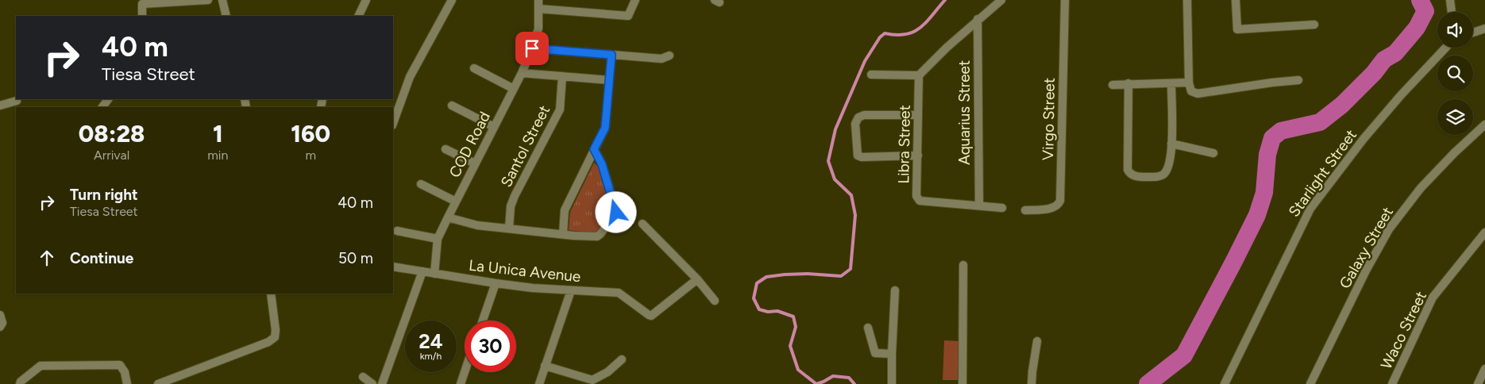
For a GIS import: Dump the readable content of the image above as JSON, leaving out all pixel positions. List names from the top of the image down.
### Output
{
  "streets": {
    "street": [
      "Aquarius Street",
      "Virgo Street",
      "COD Road",
      "Libra Street",
      "Santol Street",
      "Starlight Street",
      "Galaxy Street",
      "La Unica Avenue",
      "Waco Street"
    ]
  },
  "crossings": [
    ["Aquarius Street", "Libra Street"],
    ["COD Road", "La Unica Avenue"]
  ],
  "page": {
    "turn": ["40 m", "Tiesa Street"],
    "eta": [
      "08:28",
      "Arrival",
      "1",
      "min",
      "160",
      "m"
    ],
    "list": [
      {
        "name": "Turn right",
        "note": "Tiesa Street",
        "value": "40 m"
      },
      {
        "name": "Continue",
        "value": "50 m"
      }
    ],
    "speed": "24 km/h",
    "limit": "30"
  }
}
